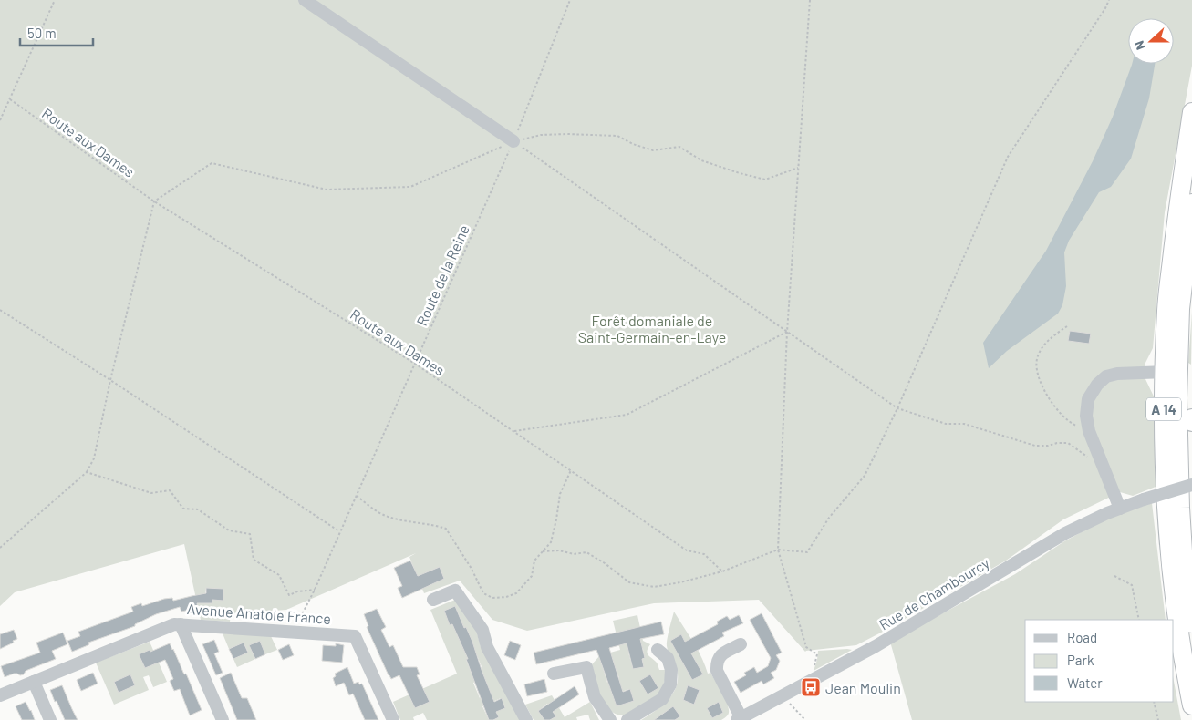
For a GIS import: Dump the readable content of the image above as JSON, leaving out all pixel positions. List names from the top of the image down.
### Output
{
  "streets": {
    "highway": ["A 14"],
    "street": ["Rue de Chambourcy", "Avenue Anatole France"],
    "path": ["Route aux Dames", "Route de la Reine"]
  },
  "crossings": [
    ["Route aux Dames", "Route de la Reine"],
    ["Route de la Reine", "Avenue Anatole France"]
  ],
  "parks": ["Forêt domaniale de Saint-Germain-en-Laye"],
  "places": {
    "bus stop": ["Jean Moulin"]
  },
  "legend": ["Road", "Park", "Water"],
  "scale_bar": "50 m",
  "north": "left"
}
